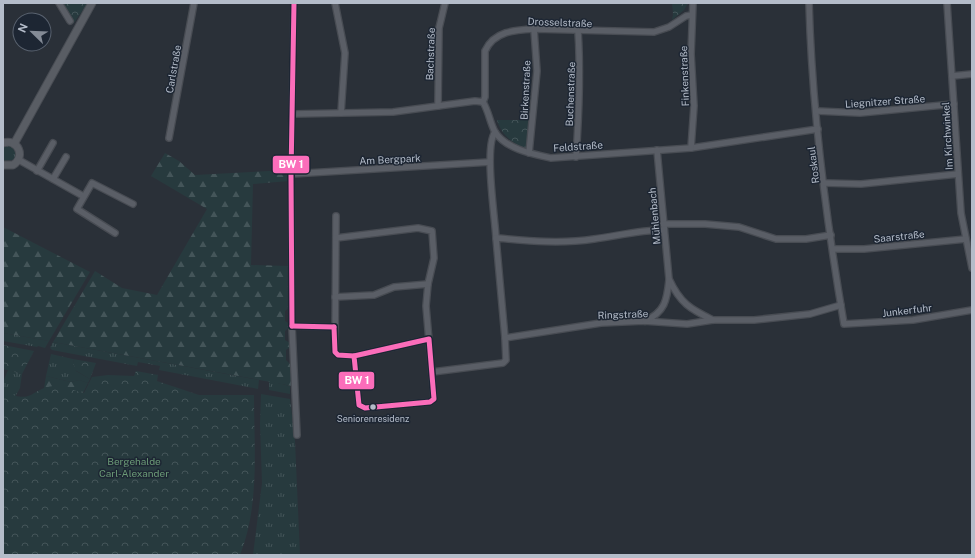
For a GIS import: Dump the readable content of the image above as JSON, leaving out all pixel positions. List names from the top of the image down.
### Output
{
  "streets": {
    "street": [
      "Drosselstraße",
      "Bachstraße",
      "Carlstraße",
      "Finkenstraße",
      "Birkenstraße",
      "Buchenstraße",
      "Liegnitzer Straße",
      "Im Kirchwinkel",
      "Feldstraße",
      "Am Bergpark",
      "Roskaul",
      "Mühlenbach",
      "Saarstraße",
      "Junkerfuhr",
      "Ringstraße"
    ]
  },
  "crossings": [
    ["Drosselstraße", "Finkenstraße"],
    ["Drosselstraße", "Birkenstraße"],
    ["Drosselstraße", "Buchenstraße"],
    ["Finkenstraße", "Feldstraße"],
    ["Birkenstraße", "Feldstraße"],
    ["Buchenstraße", "Feldstraße"],
    ["Liegnitzer Straße", "Im Kirchwinkel"],
    ["Liegnitzer Straße", "Roskaul"],
    ["Im Kirchwinkel", "Saarstraße"],
    ["Feldstraße", "Roskaul"],
    ["Feldstraße", "Mühlenbach"],
    ["Roskaul", "Saarstraße"],
    ["Roskaul", "Junkerfuhr"],
    ["Roskaul", "Ringstraße"],
    ["Mühlenbach", "Ringstraße"]
  ],
  "parks": ["Bergehalde Carl-Alexander"],
  "places": ["Seniorenresidenz"],
  "north": "top left"
}
